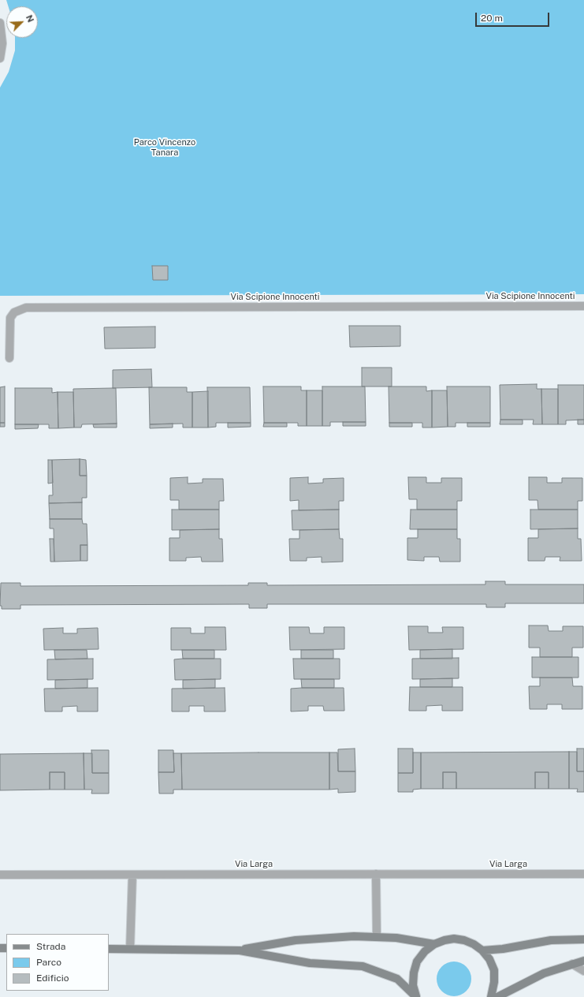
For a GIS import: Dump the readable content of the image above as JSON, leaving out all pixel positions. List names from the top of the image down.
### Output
{
  "streets": {
    "street": ["Via Scipione Innocenti", "Via Larga"]
  },
  "parks": ["Parco Vincenzo Tanara"],
  "legend": ["Strada", "Parco", "Edificio"],
  "scale_bar": "20 m",
  "north": "top right"
}
